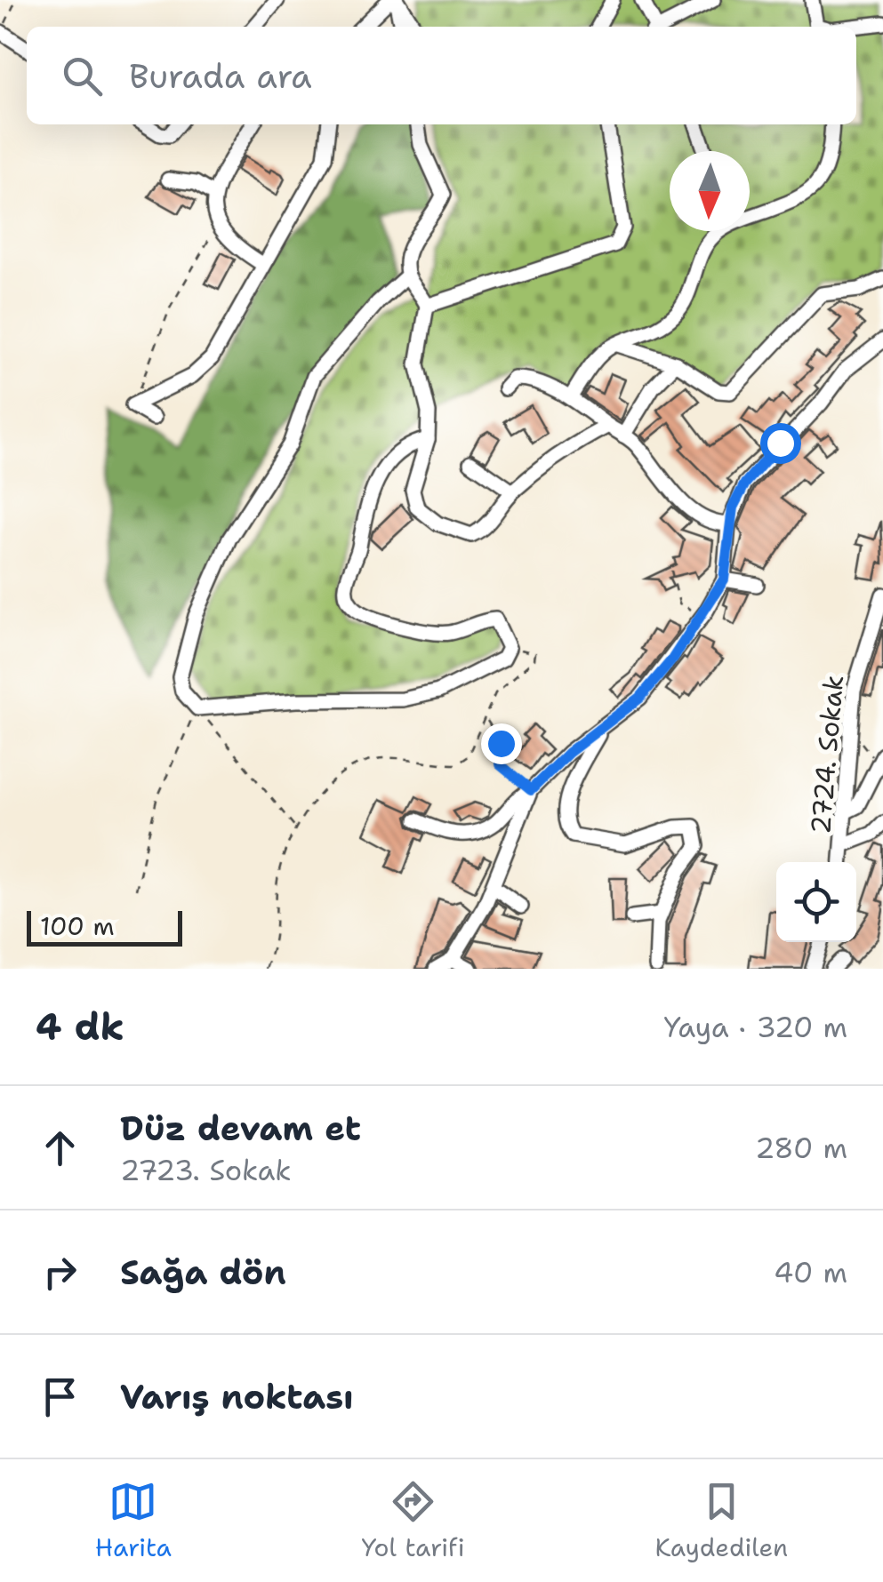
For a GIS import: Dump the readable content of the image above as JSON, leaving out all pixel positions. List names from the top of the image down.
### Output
{
  "streets": {
    "street": ["2724. Sokak"]
  },
  "scale_bar": "100 m",
  "north": "bottom",
  "page": {
    "search": "Burada ara",
    "scale": "100 m",
    "heading": ["4 dk", "Yaya · 320 m"],
    "list": [
      ["Düz devam et", "2723. Sokak", "280 m"],
      ["Sağa dön", "40 m"],
      "Varış noktası"
    ],
    "nav": ["Harita", "Yol tarifi", "Kaydedilen"]
  }
}
